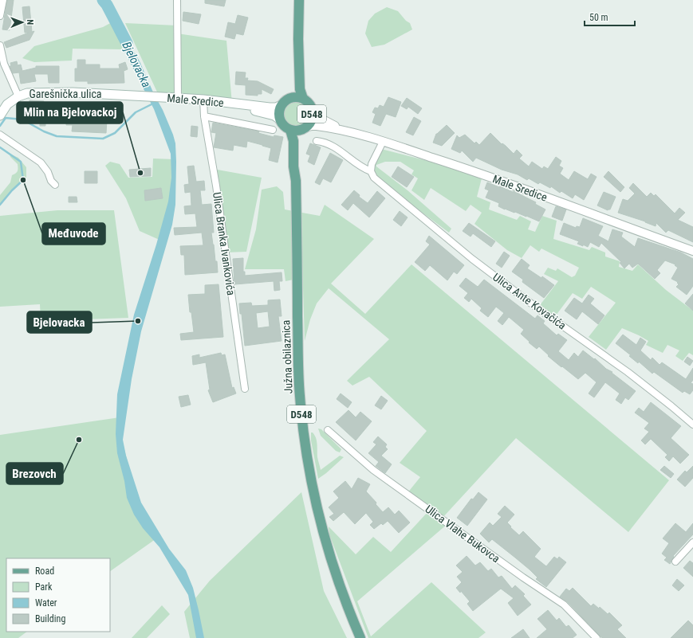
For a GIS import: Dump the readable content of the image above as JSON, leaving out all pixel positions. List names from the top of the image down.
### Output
{
  "streets": {
    "main road": [
      "Garešnička ulica",
      "Male Sredice",
      "D548",
      "Južna obilaznica"
    ],
    "street": ["Ulica Branka Ivankovića", "Ulica Ante Kovačića", "Ulica Vlahe Bukovca"]
  },
  "crossings": [
    ["Garešnička ulica", "Male Sredice"],
    ["Male Sredice", "D548"],
    ["Male Sredice", "Ulica Branka Ivankovića"],
    ["Male Sredice", "Južna obilaznica"],
    ["D548", "Južna obilaznica"]
  ],
  "water": ["Bjelovacka"],
  "places": [
    "Mlin na Bjelovackoj",
    "Međuvode",
    "Bjelovacka",
    "Brezovch"
  ],
  "legend": [
    "Road",
    "Park",
    "Water",
    "Building"
  ],
  "scale_bar": "50 m",
  "north": "right"
}
